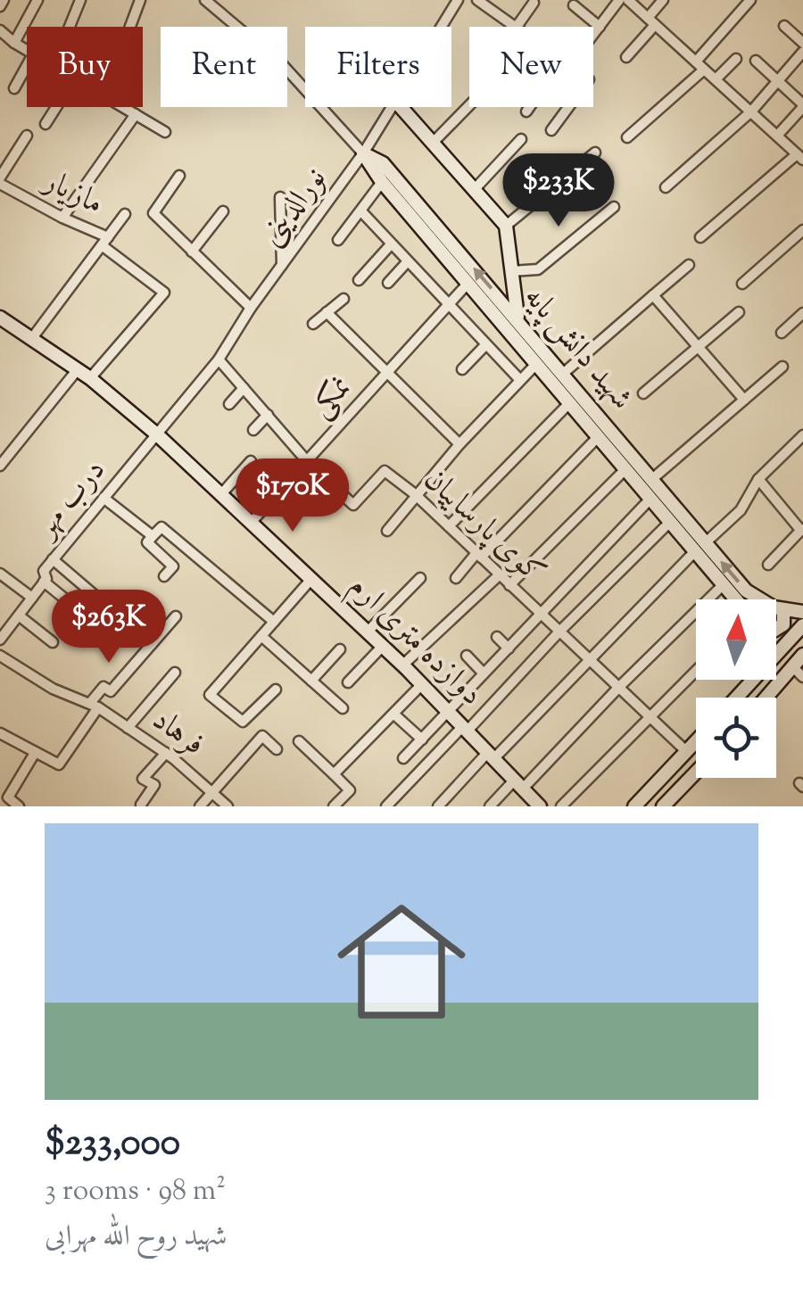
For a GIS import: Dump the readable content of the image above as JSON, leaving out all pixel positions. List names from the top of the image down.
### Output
{
  "streets": {
    "street": [
      "مازیار",
      "نورالدینی",
      "شهید دانش پایه",
      "نمکی",
      "درب مهر",
      "کوی پارساییان",
      "دوازده متری ارم",
      "فرهاد"
    ]
  },
  "crossings": [
    ["مازیار", "دوازده متری ارم"],
    ["نورالدینی", "شهید دانش پایه"],
    ["نورالدینی", "درب مهر"],
    ["نورالدینی", "کوی پارساییان"],
    ["نورالدینی", "دوازده متری ارم"],
    ["شهید دانش پایه", "نمکی"],
    ["نمکی", "کوی پارساییان"],
    ["نمکی", "دوازده متری ارم"],
    ["درب مهر", "دوازده متری ارم"]
  ],
  "north": "top",
  "page": {
    "chip": [
      "Buy",
      "Rent",
      "Filters",
      "New"
    ],
    "price": ["$233K", "$170K", "$263K"],
    "list": [
      {
        "name": "$233,000",
        "note": "3 rooms · 98 m² · شهید روح الله مهرابی"
      }
    ]
  }
}
